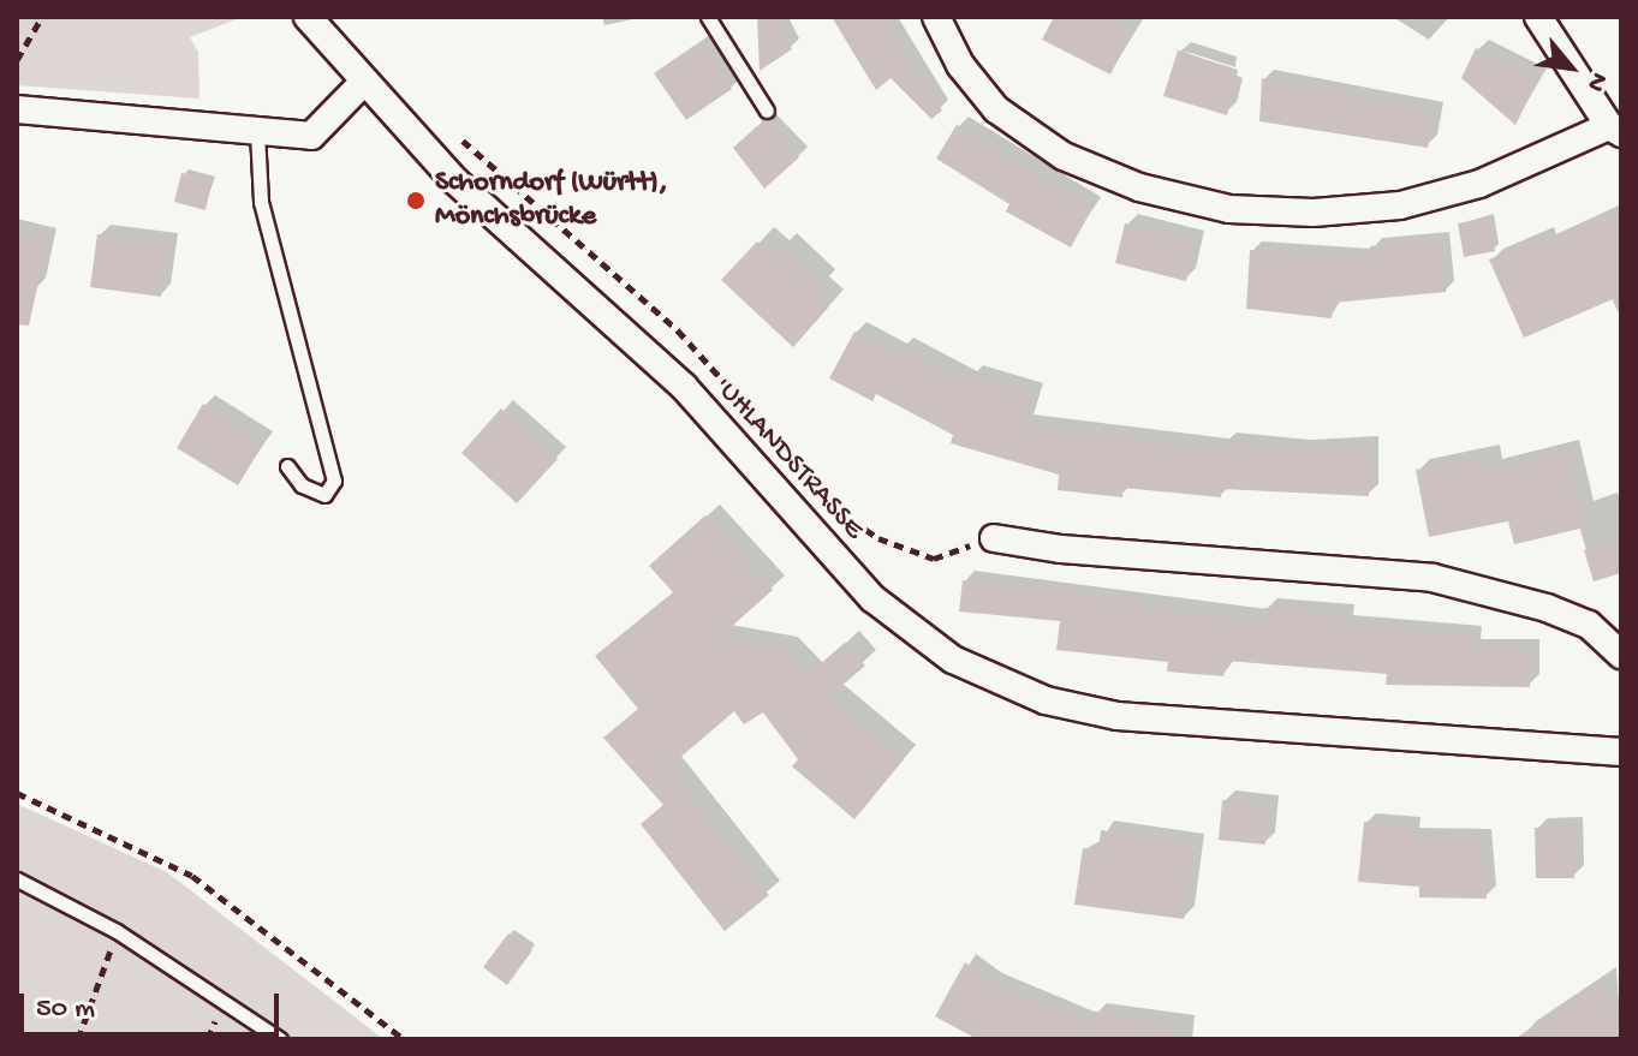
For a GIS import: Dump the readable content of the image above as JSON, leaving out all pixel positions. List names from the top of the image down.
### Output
{
  "streets": {
    "street": ["UHLANDSTRASSE"]
  },
  "places": ["Schorndorf (Württ), Mönchsbrücke"],
  "scale_bar": "50 m",
  "north": "bottom right"
}
